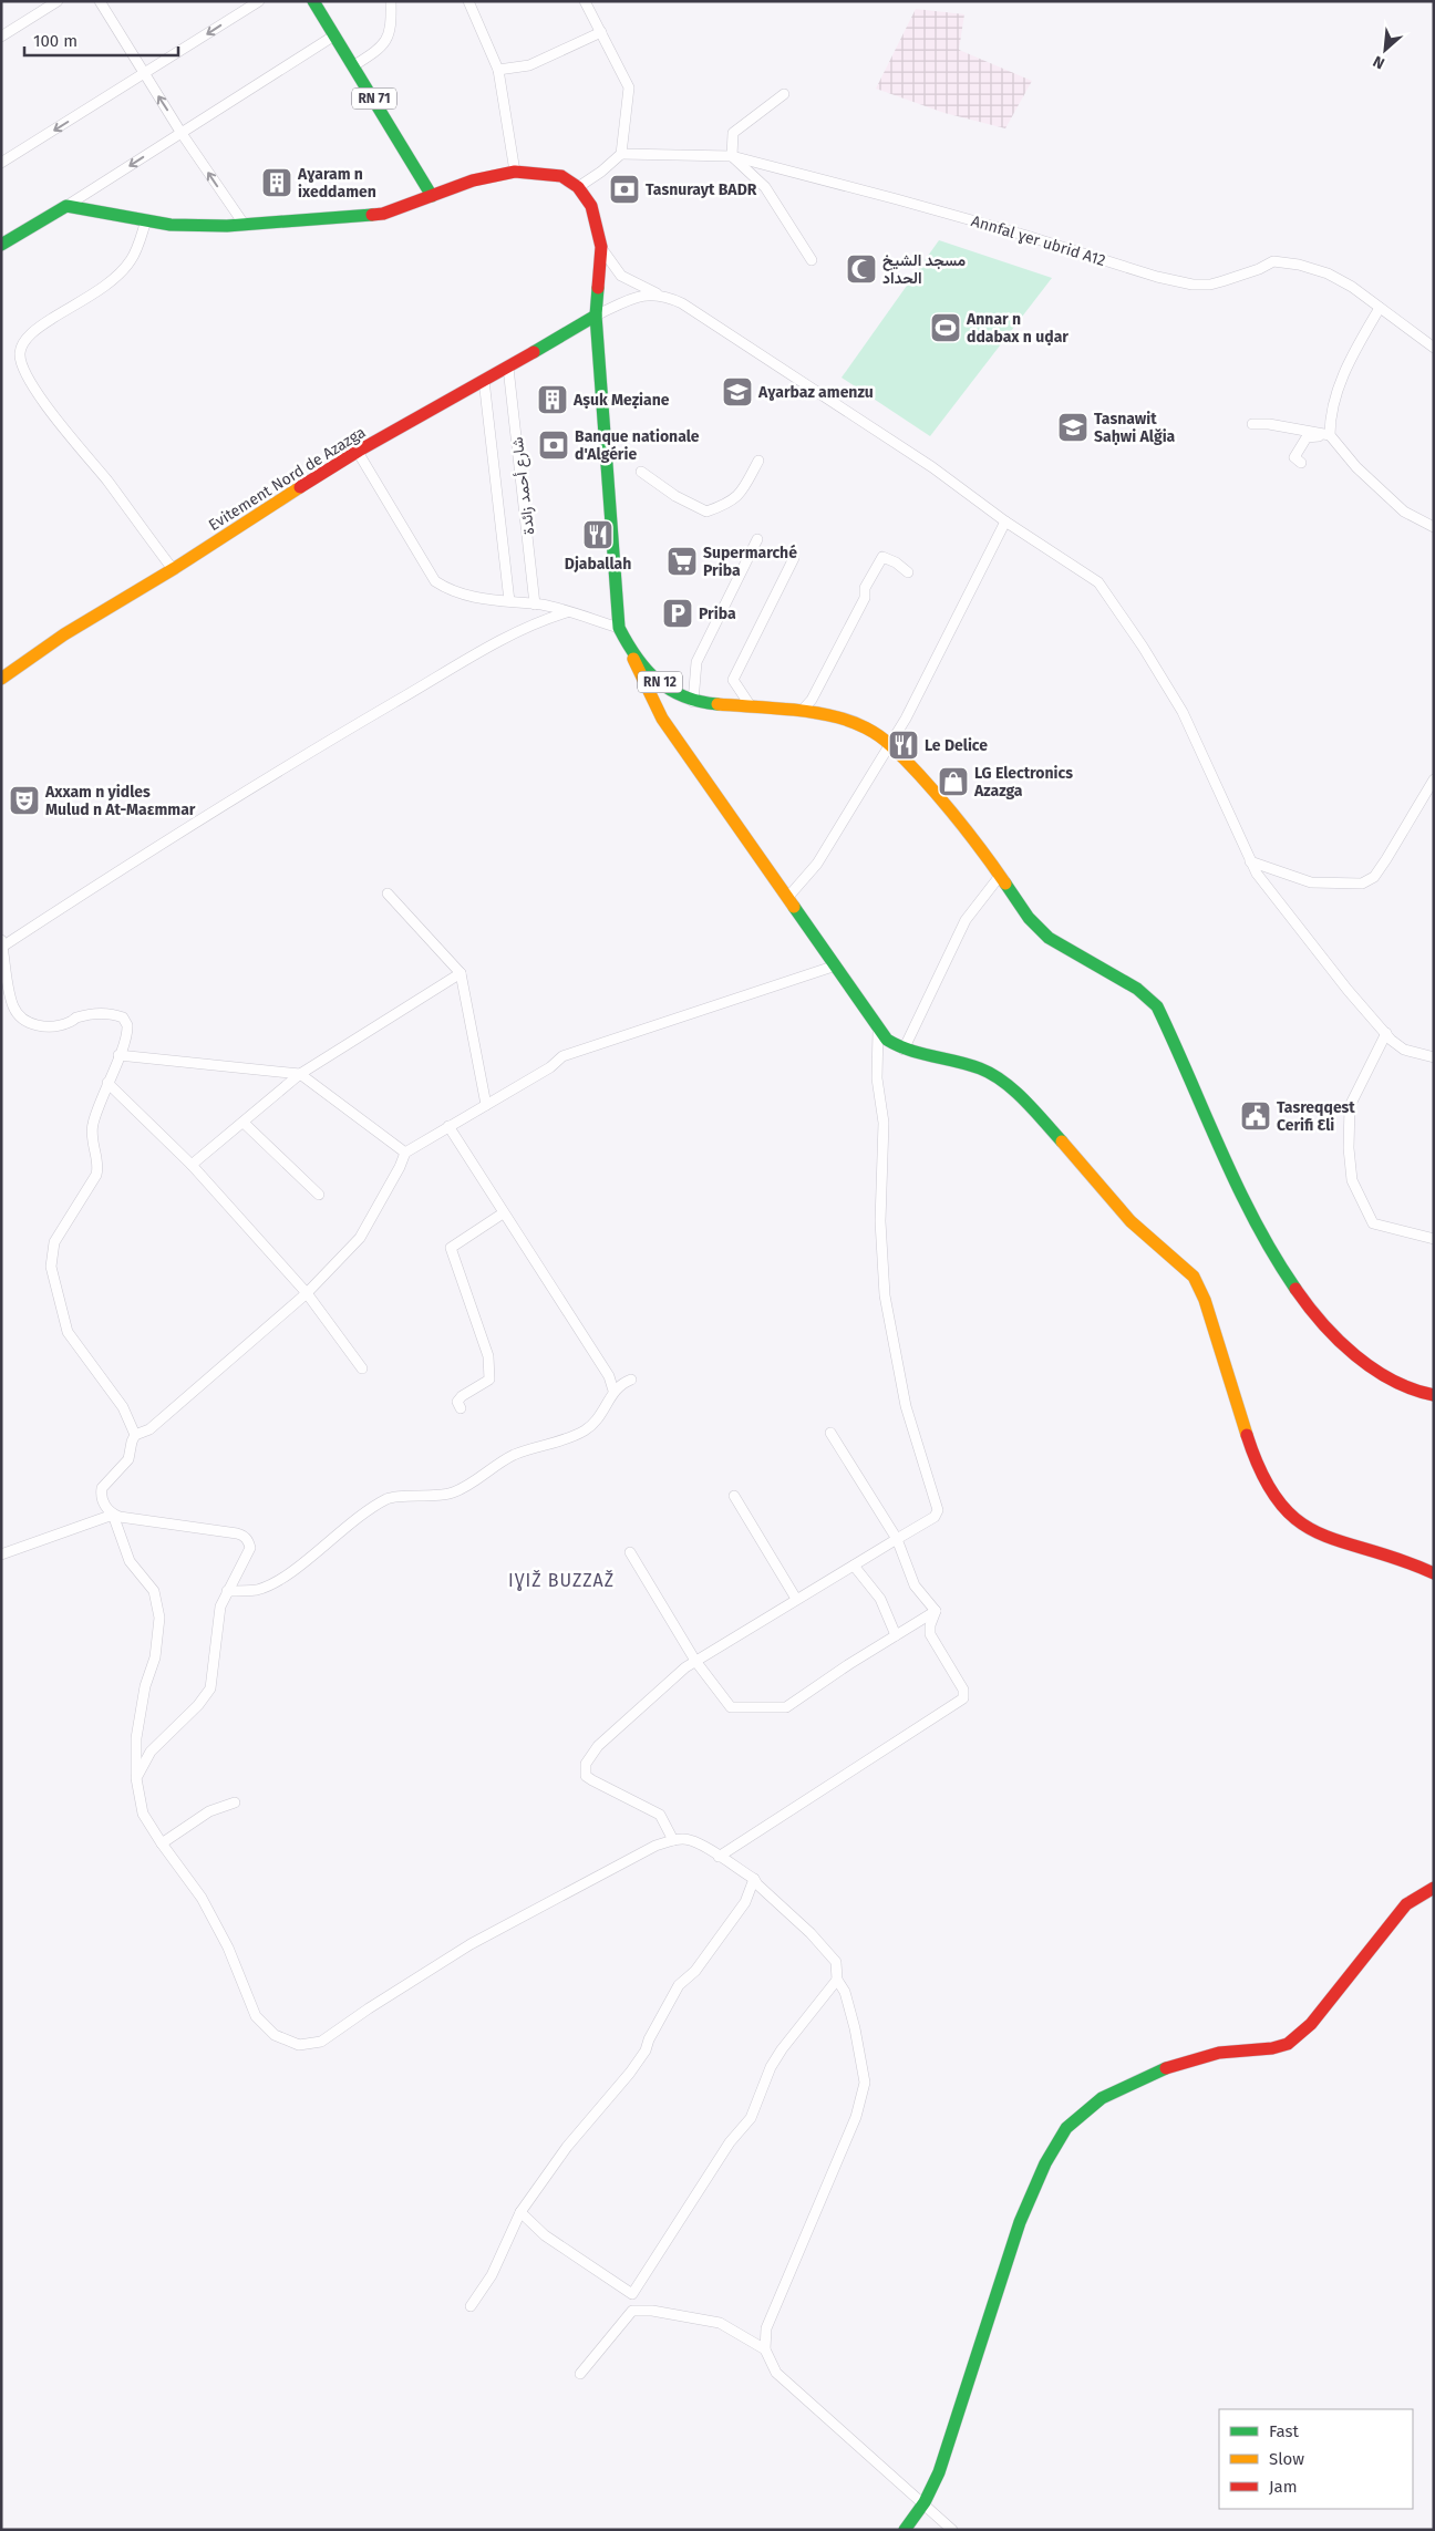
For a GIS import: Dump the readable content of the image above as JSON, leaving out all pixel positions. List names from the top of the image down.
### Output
{
  "streets": {
    "main road": ["RN 71", "Evitement Nord de Azazga", "RN 12"],
    "street": ["Annfal ɣer ubrid A12", "شارع أحمد زائدة"]
  },
  "crossings": [
    ["Evitement Nord de Azazga", "شارع أحمد زائدة"],
    ["Evitement Nord de Azazga", "RN 12"]
  ],
  "districts": ["IƔIŽ BUZZAŽ"],
  "places": {
    "building": ["Aɣaram n ixeddamen", "Aṣuk Meẓiane"],
    "bank": ["Tasnurayt BADR", "Banque nationale d'Algérie"],
    "mosque": ["مسجد الشيخ الحداد"],
    "sports": ["Annar n ddabax n uḍar"],
    "school or university": ["Aɣarbaz amenzu", "Tasnawit Saḥwi Alǧia"],
    "restaurant": ["Djaballah", "Le Delice"],
    "supermarket": ["Supermarché Priba"],
    "parking": ["Priba"],
    "shop": ["LG Electronics Azazga"],
    "theatre": ["Axxam n yidles Mulud n At-Maɛmmar"],
    "public building": ["Tasreqqest Cerifi Ɛli"]
  },
  "legend": ["Fast", "Slow", "Jam"],
  "scale_bar": "100 m",
  "north": "bottom left"
}
